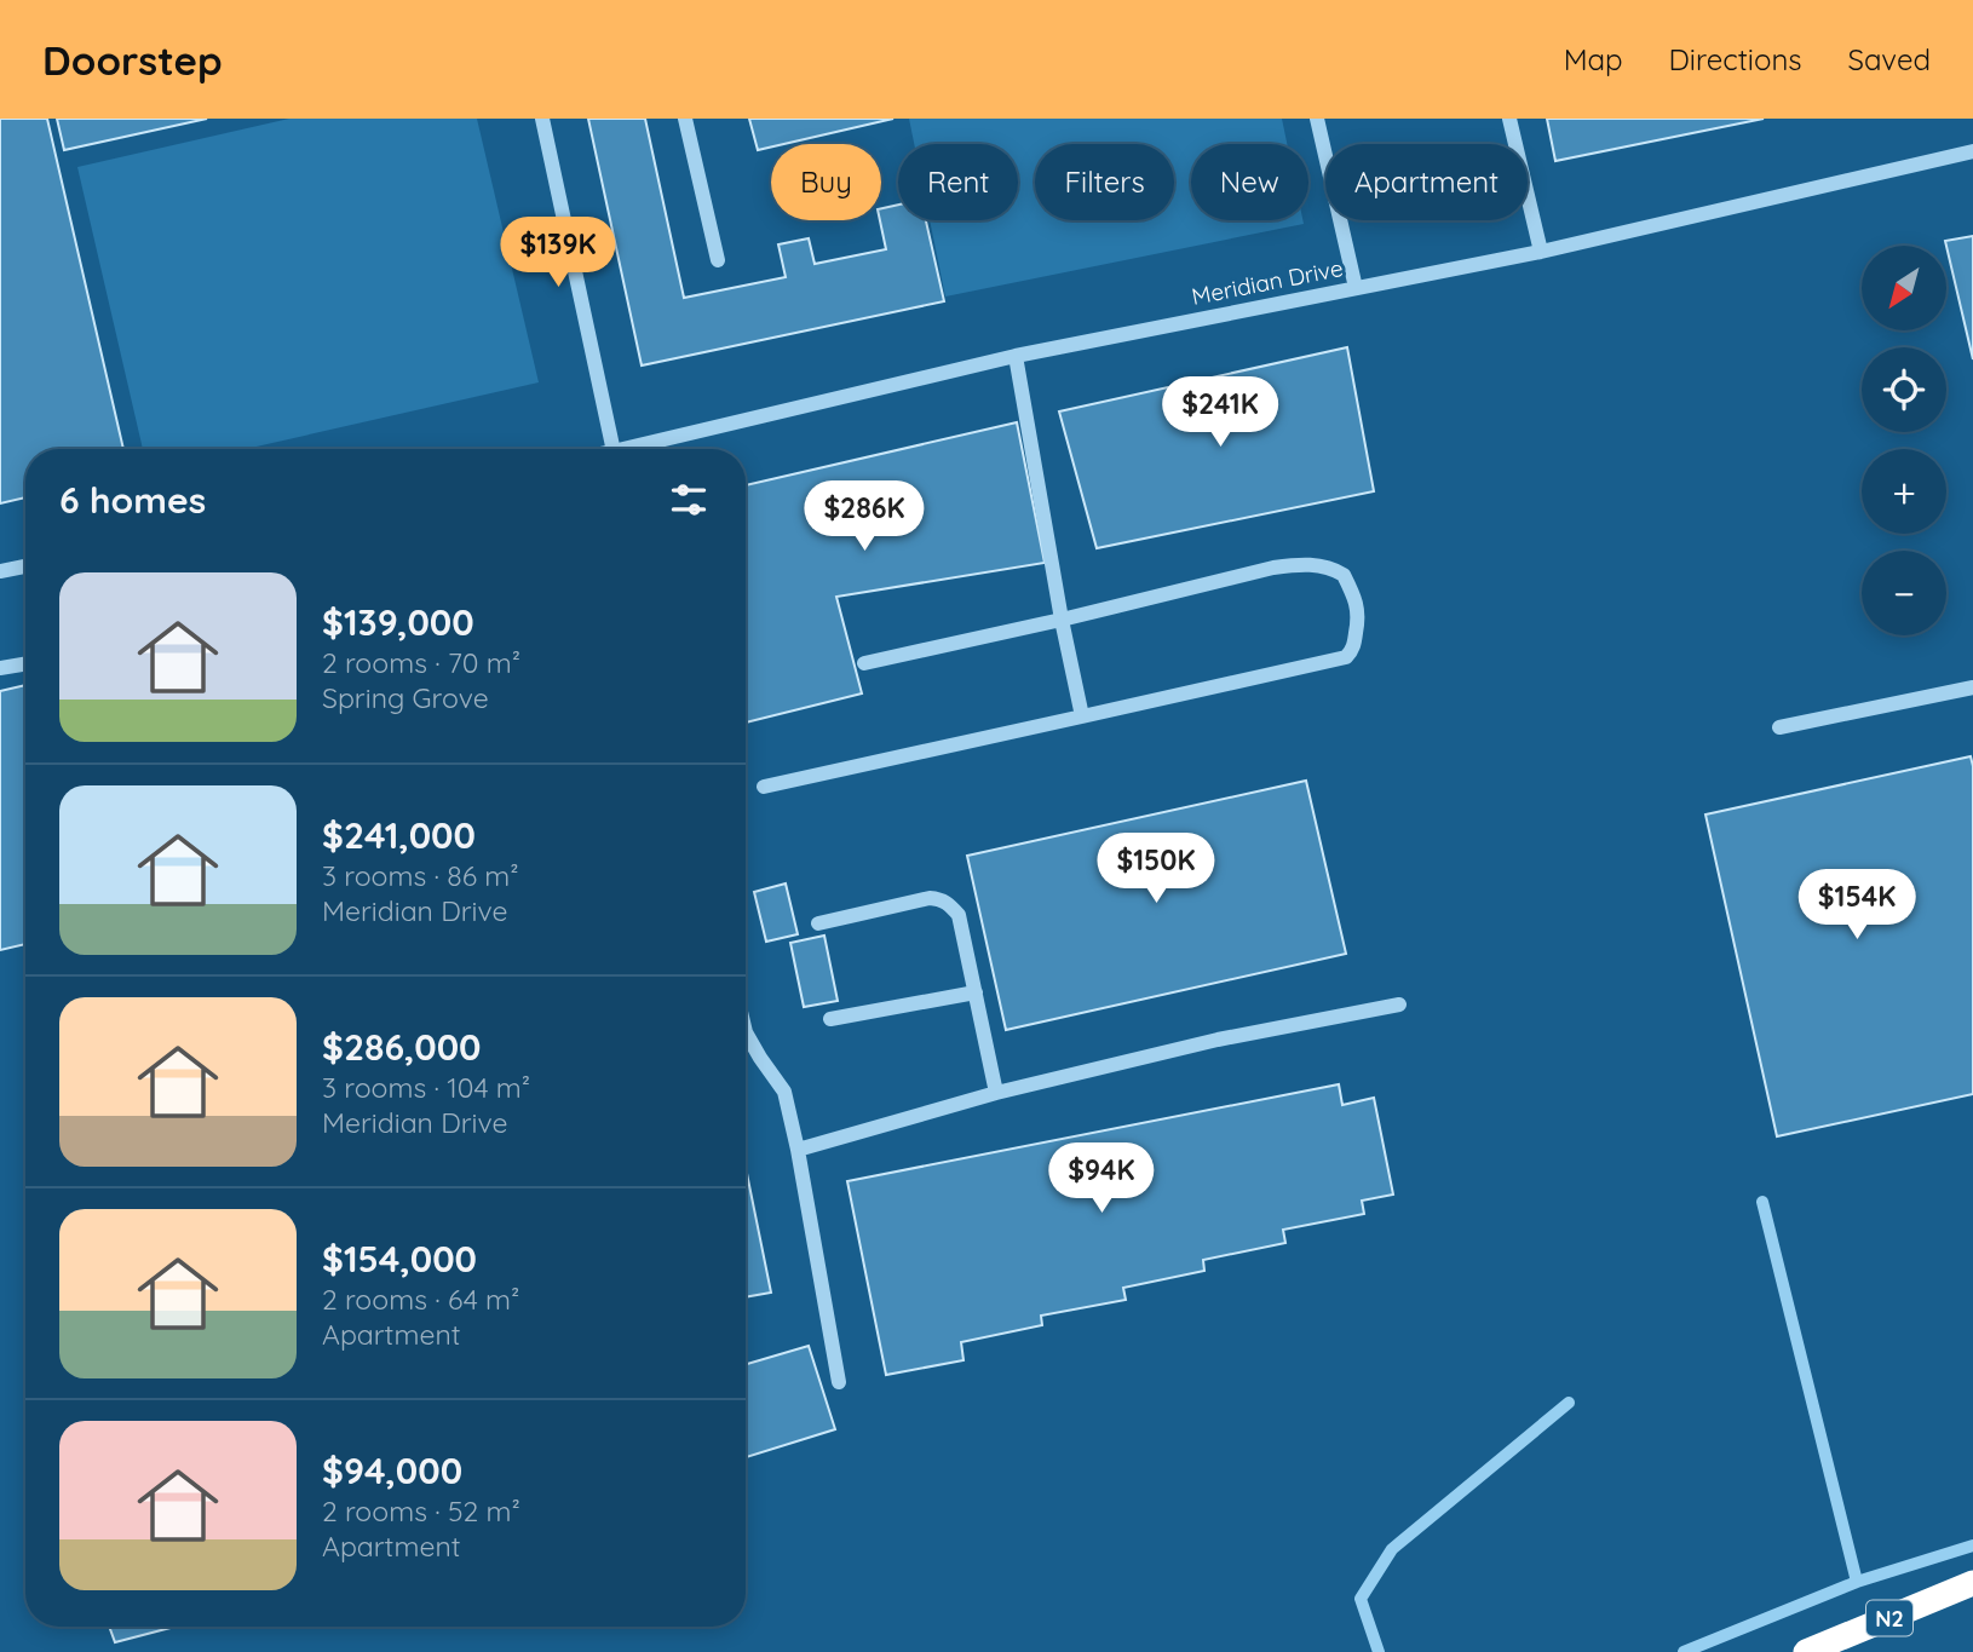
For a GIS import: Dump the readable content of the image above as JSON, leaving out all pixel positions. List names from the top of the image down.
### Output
{
  "streets": {
    "highway": ["N2"],
    "street": ["Meridian Drive"]
  },
  "north": "bottom left",
  "page": {
    "header": "Doorstep",
    "nav": ["Map", "Directions", "Saved"],
    "chip": [
      "Buy",
      "Rent",
      "Filters",
      "New",
      "Apartment"
    ],
    "price": [
      "$139K",
      "$241K",
      "$286K",
      "$150K",
      "$154K",
      "$94K"
    ],
    "map_buttons": ["+", "−"],
    "heading": "6 homes",
    "list": [
      {
        "name": "$139,000",
        "note": "2 rooms · 70 m² · Spring Grove"
      },
      {
        "name": "$241,000",
        "note": "3 rooms · 86 m² · Meridian Drive"
      },
      {
        "name": "$286,000",
        "note": "3 rooms · 104 m² · Meridian Drive"
      },
      {
        "name": "$154,000",
        "note": "2 rooms · 64 m² · Apartment"
      },
      {
        "name": "$94,000",
        "note": "2 rooms · 52 m² · Apartment"
      }
    ]
  }
}
